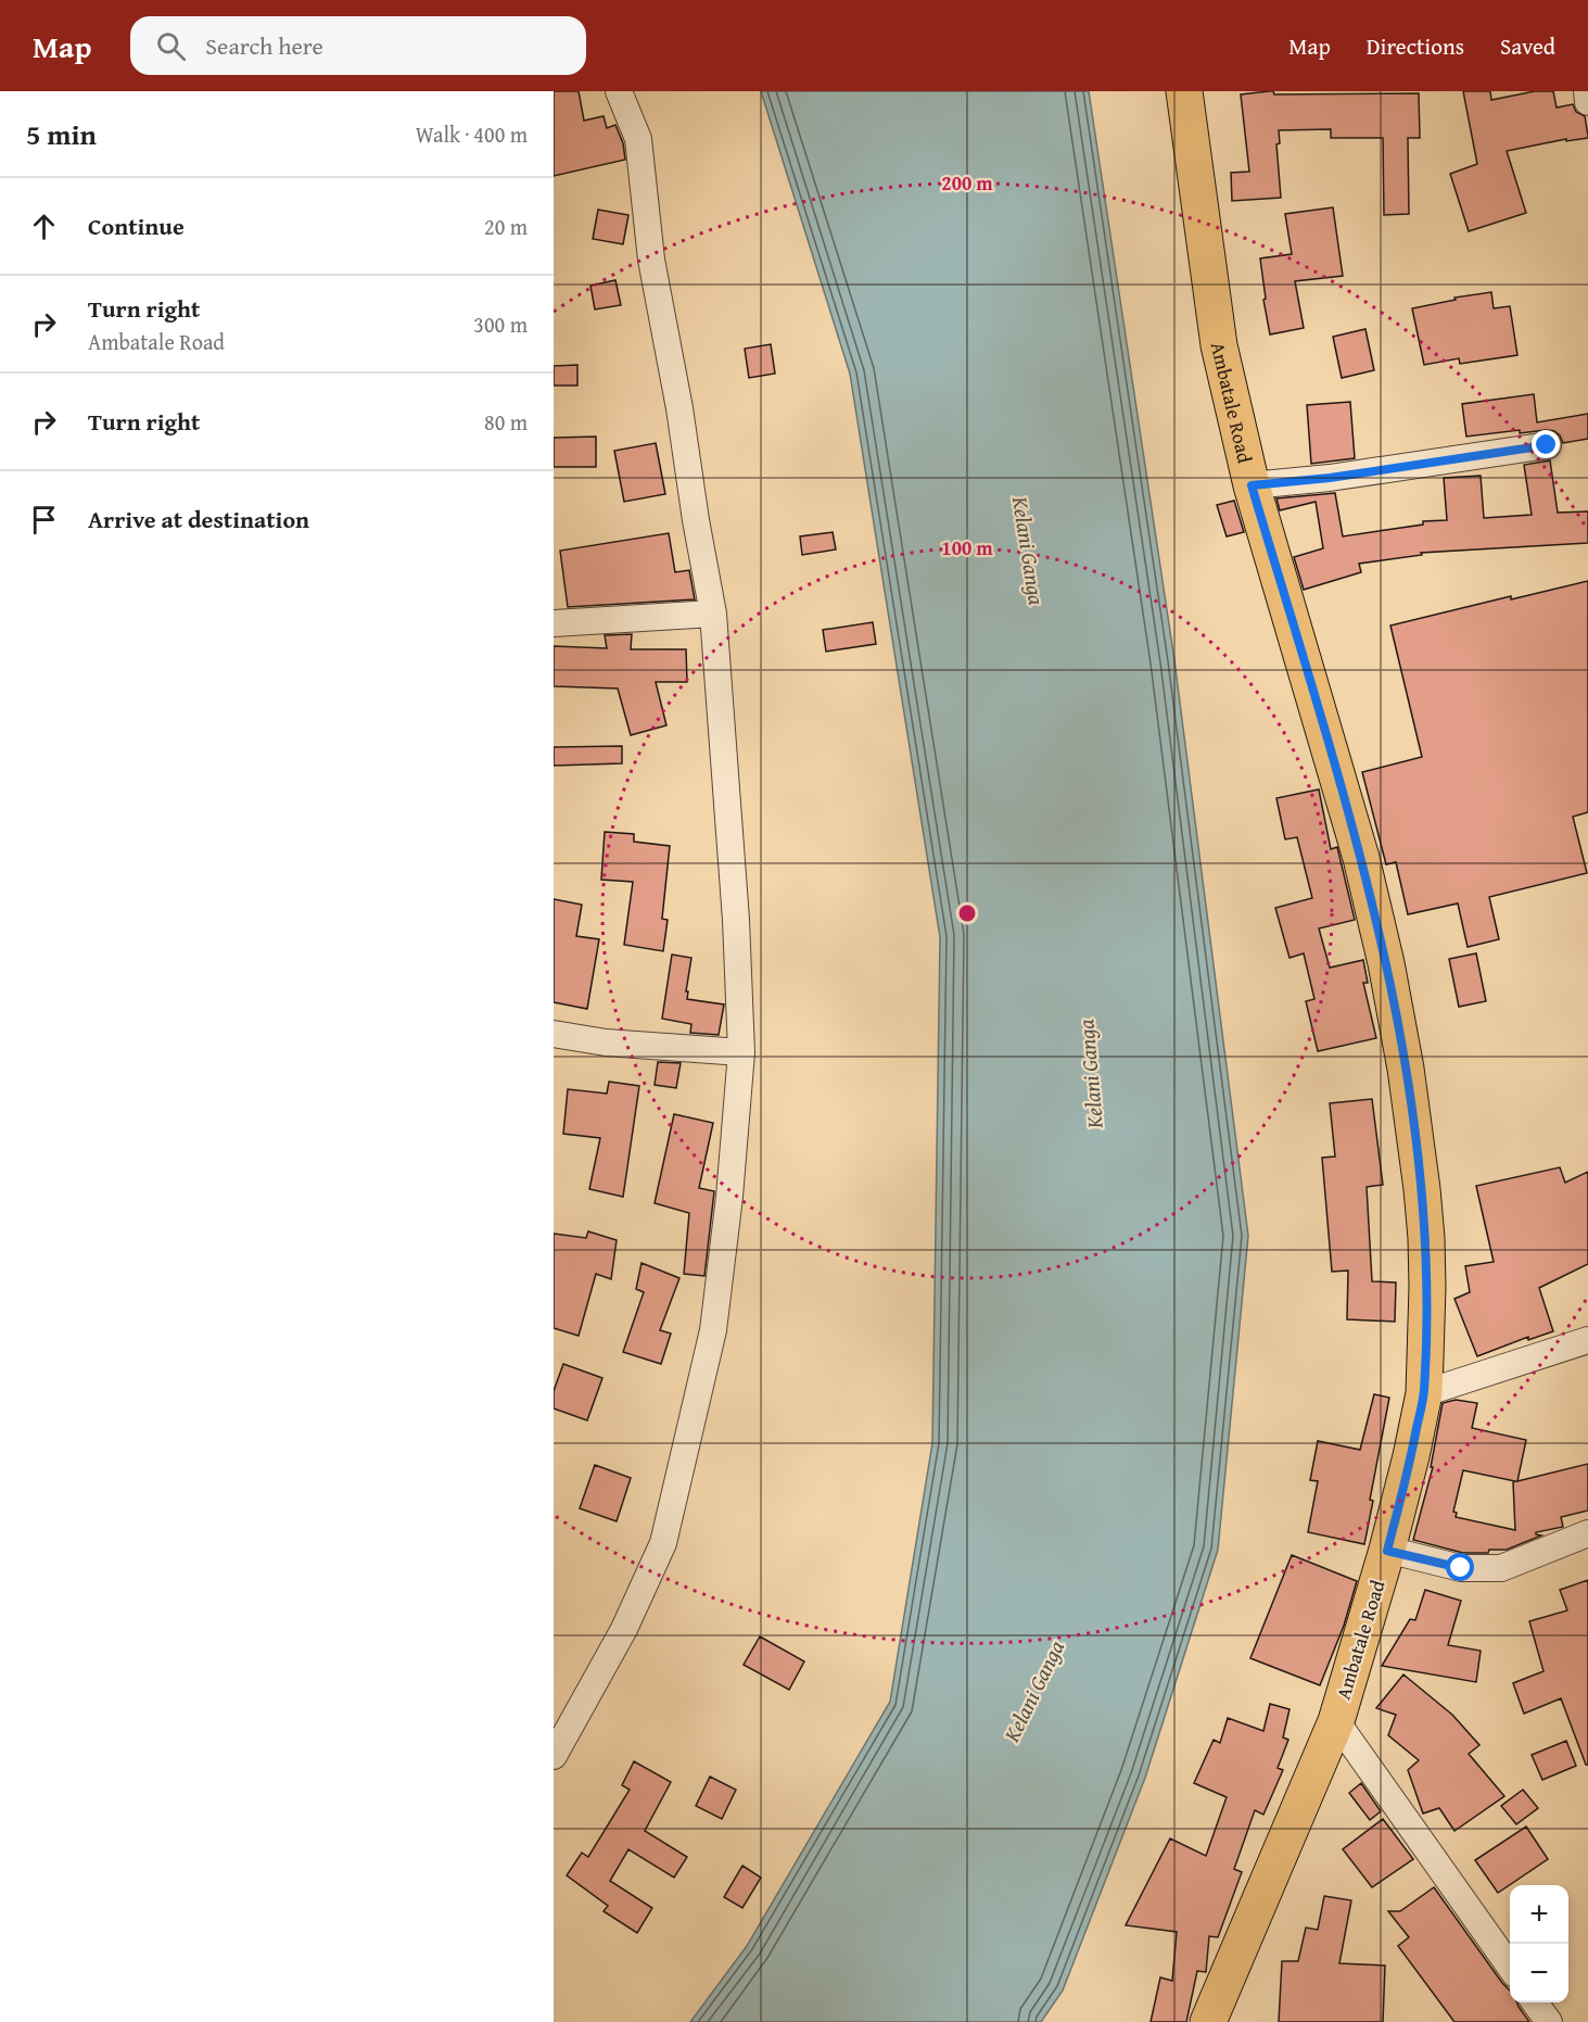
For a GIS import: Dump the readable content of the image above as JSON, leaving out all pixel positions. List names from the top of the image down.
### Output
{
  "streets": {
    "main road": ["Ambatale Road"]
  },
  "water": ["Kelani Ganga"],
  "page": {
    "header": "Map",
    "search": "Search here",
    "nav": ["Map", "Directions", "Saved"],
    "heading": ["5 min", "Walk · 400 m"],
    "list": [
      ["Continue", "20 m"],
      ["Turn right", "Ambatale Road", "300 m"],
      ["Turn right", "80 m"],
      "Arrive at destination"
    ],
    "map_buttons": ["+", "−"]
  },
  "rings": ["200 m", "100 m"]
}
